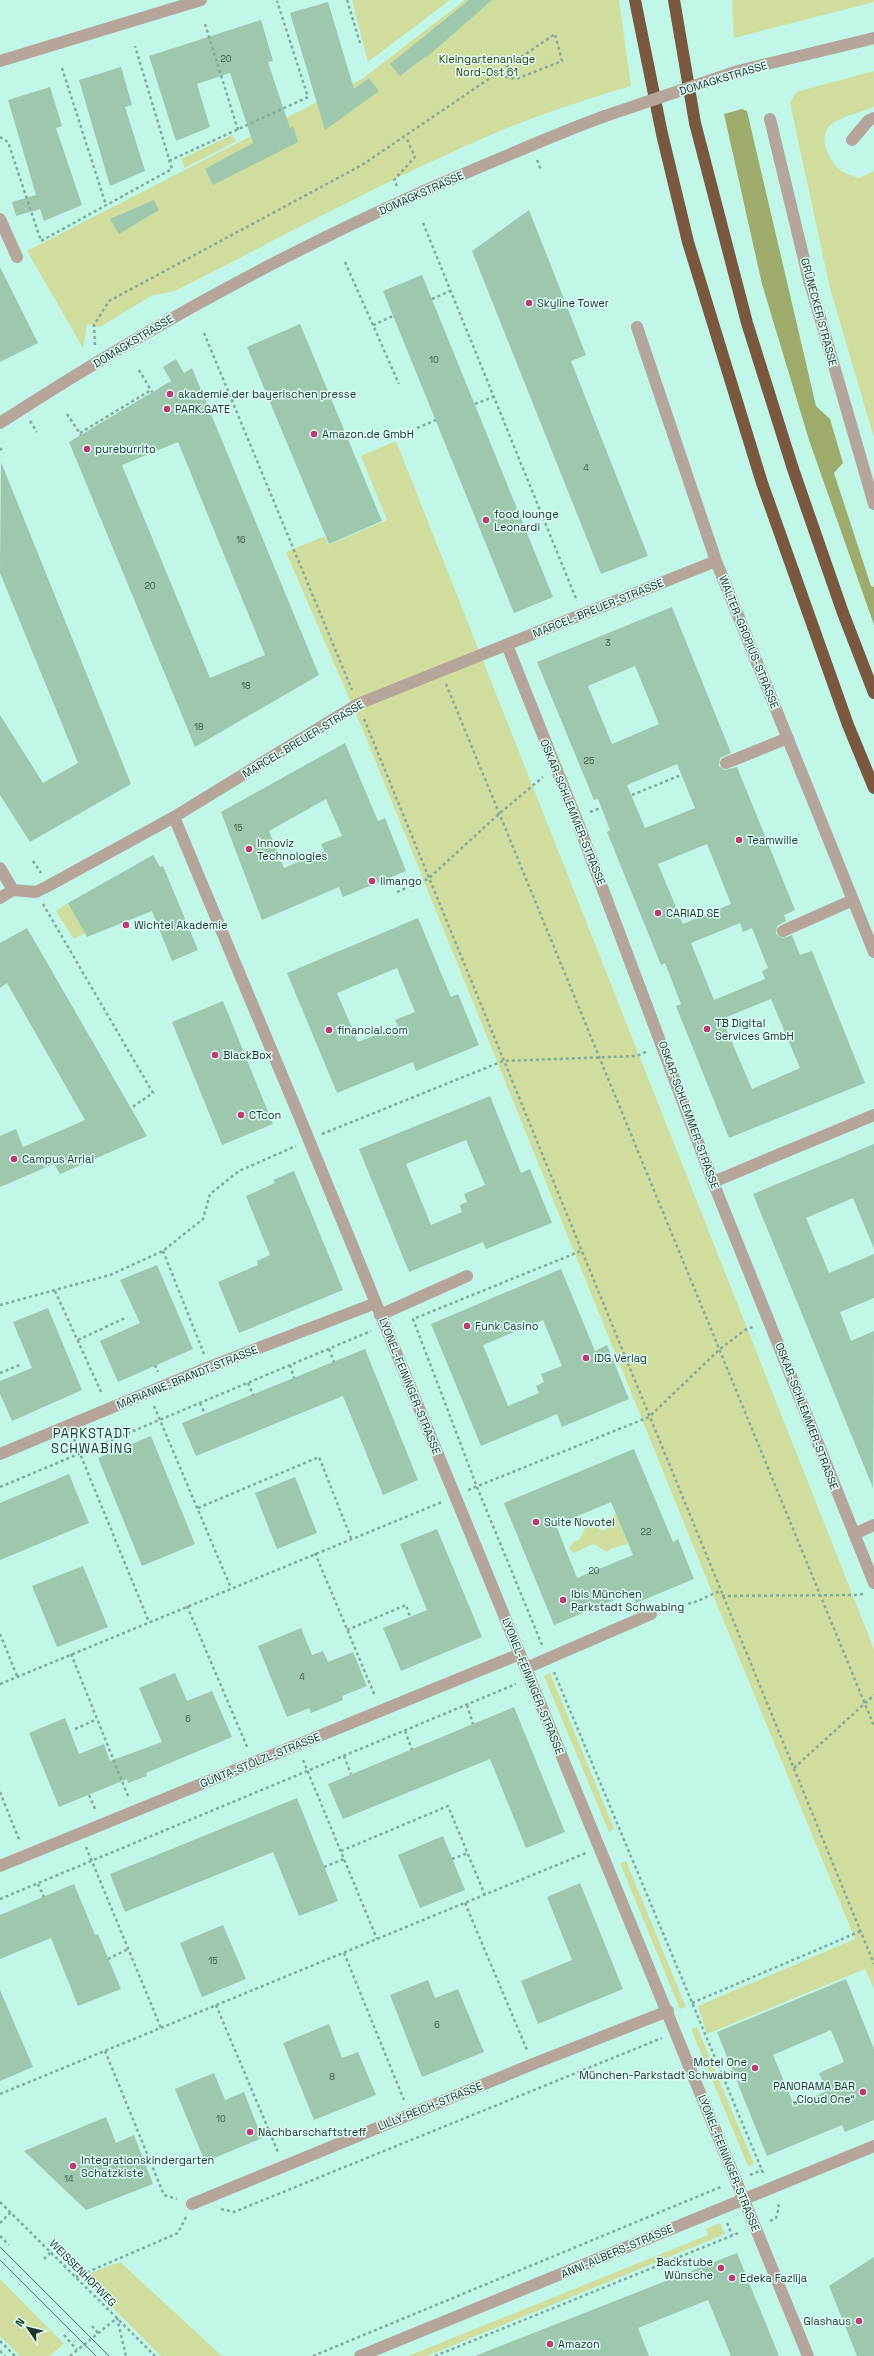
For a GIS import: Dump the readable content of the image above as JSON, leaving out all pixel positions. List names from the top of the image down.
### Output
{
  "streets": {
    "street": [
      "DOMAGKSTRASSE",
      "GRÜNECKER STRASSE",
      "MARCEL-BREUER-STRASSE",
      "WALTER-GROPIUS-STRASSE",
      "OSKAR-SCHLEMMER-STRASSE",
      "MARIANNE-BRANDT-STRASSE",
      "LYONEL-FEININGER-STRASSE",
      "GUNTA-STÖLZL-STRASSE",
      "LILLY-REICH-STRASSE",
      "ANNI-ALBERS-STRASSE"
    ],
    "path": ["WEISSENHOFWEG"]
  },
  "crossings": [
    ["MARCEL-BREUER-STRASSE", "WALTER-GROPIUS-STRASSE"],
    ["MARCEL-BREUER-STRASSE", "OSKAR-SCHLEMMER-STRASSE"],
    ["MARCEL-BREUER-STRASSE", "LYONEL-FEININGER-STRASSE"],
    ["MARIANNE-BRANDT-STRASSE", "LYONEL-FEININGER-STRASSE"],
    ["LYONEL-FEININGER-STRASSE", "GUNTA-STÖLZL-STRASSE"],
    ["LYONEL-FEININGER-STRASSE", "LILLY-REICH-STRASSE"],
    ["LYONEL-FEININGER-STRASSE", "ANNI-ALBERS-STRASSE"]
  ],
  "districts": ["PARKSTADT SCHWABING"],
  "parks": ["Kleingartenanlage Nord-Ost 61"],
  "places": [
    "Skyline Tower",
    "akademie der bayerischen presse",
    "PARK.GATE",
    "Amazon.de GmbH",
    "pureburrito",
    "food lounge Leonardi",
    "Teamwille",
    "Innoviz Technologies",
    "limango",
    "CARIAD SE",
    "Wichtel Akademie",
    "TB Digital Services GmbH",
    "financial.com",
    "BlackBox",
    "CTcon",
    "Campus Arrial",
    "Funk Casino",
    "IDG Verlag",
    "Suite Novotel",
    "Ibis München Parkstadt Schwabing",
    "Motel One München-Parkstadt Schwabing",
    "PANORAMA BAR „Cloud One“",
    "Nachbarschaftstreff",
    "Integrationskindergarten Schatzkiste",
    "Backstube Wünsche",
    "Edeka Fazlija",
    "Glashaus",
    "Amazon"
  ],
  "house_numbers": [
    "20",
    "10",
    "4",
    "16",
    "20",
    "3",
    "18",
    "18",
    "25",
    "15",
    "22",
    "20",
    "4",
    "6",
    "15",
    "6",
    "8",
    "10",
    "14"
  ],
  "north": "top left"
}
